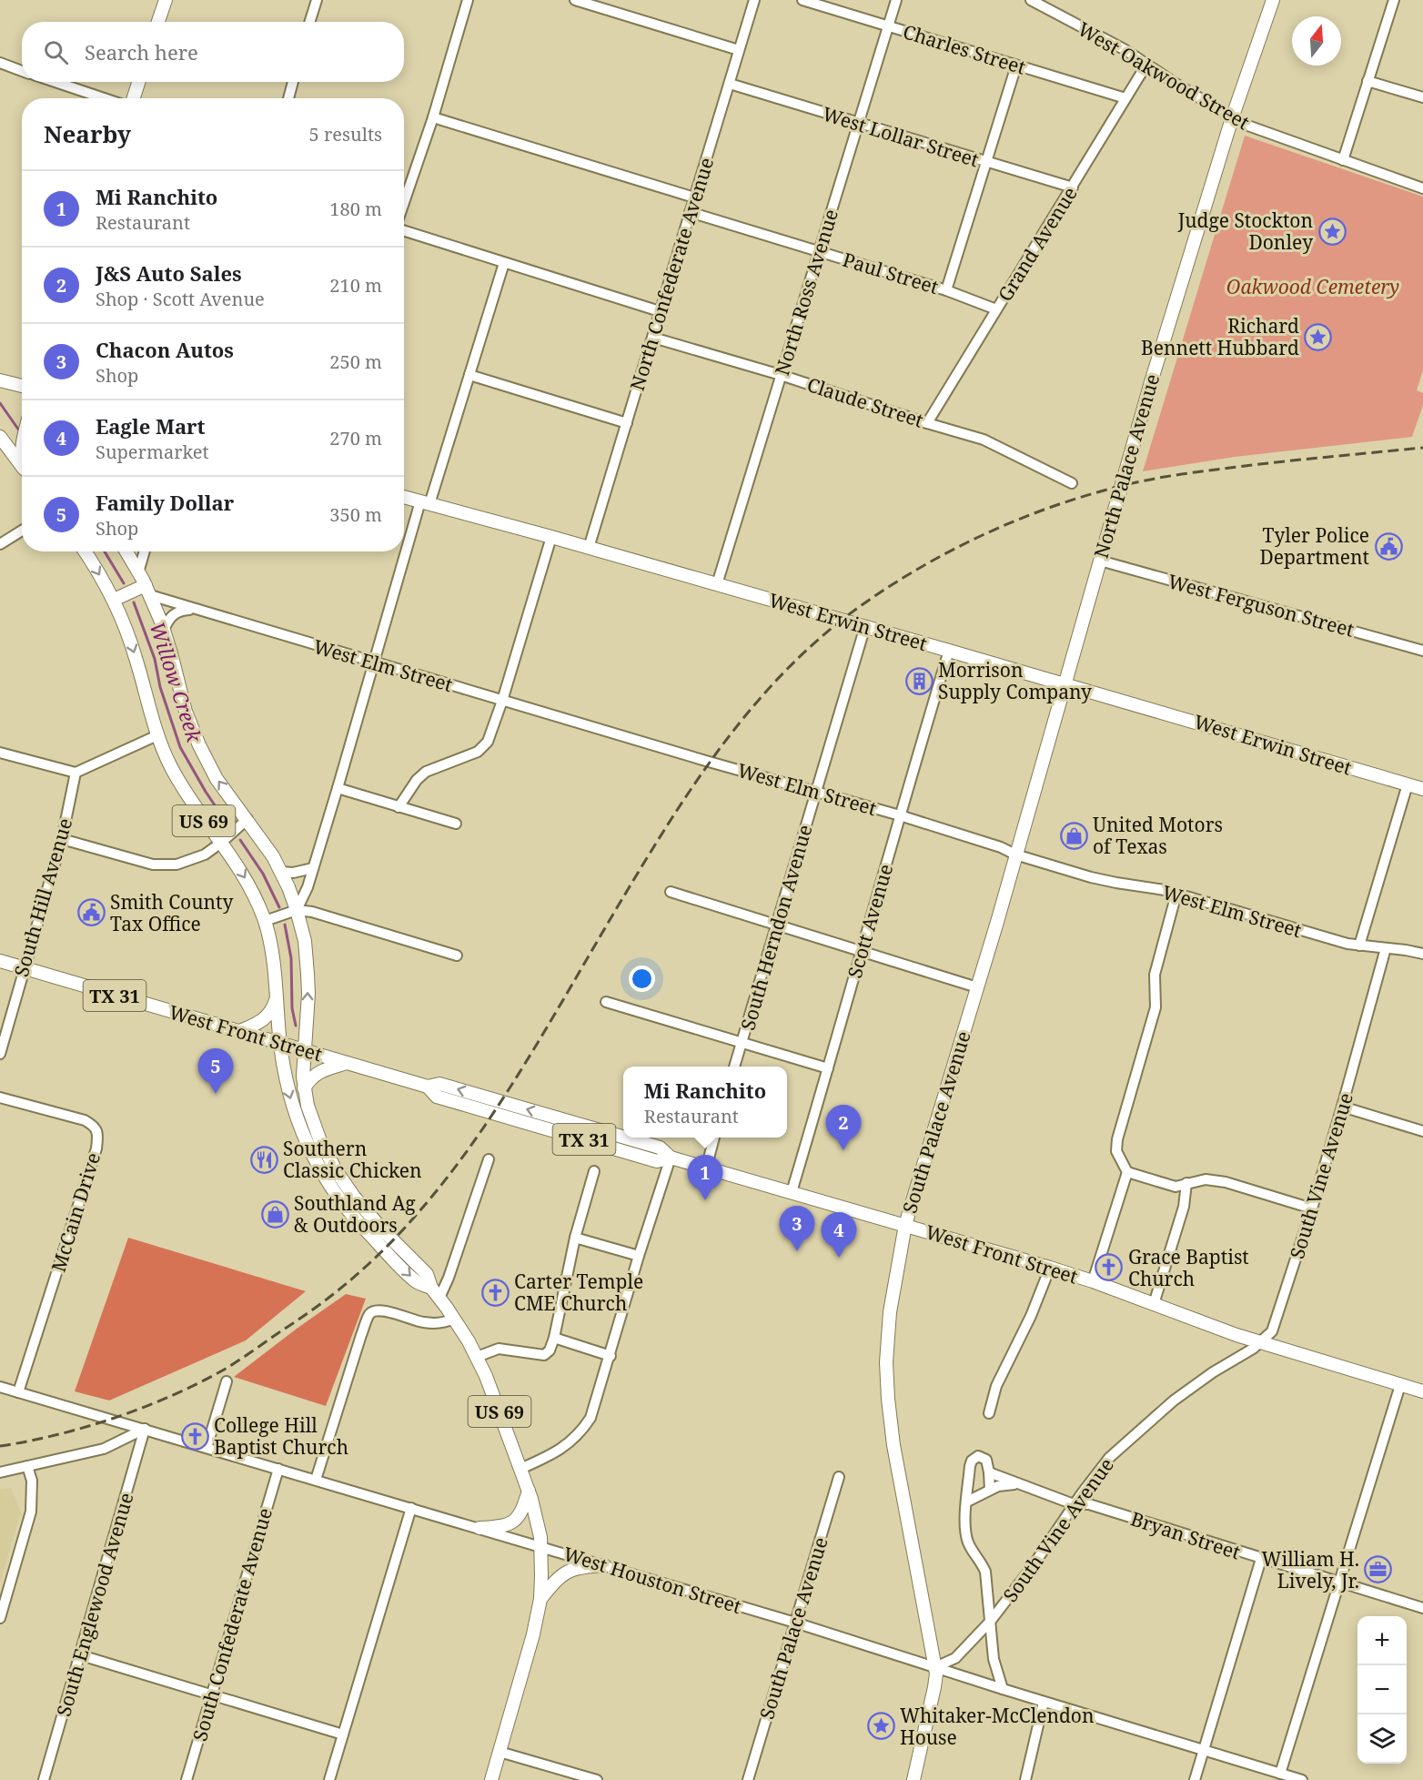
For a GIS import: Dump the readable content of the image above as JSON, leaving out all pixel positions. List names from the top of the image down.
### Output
{
  "streets": {
    "main road": [
      "North Palace Avenue",
      "West Erwin Street",
      "US 69",
      "TX 31",
      "West Front Street",
      "South Palace Avenue"
    ],
    "street": [
      "Charles Street",
      "West Oakwood Street",
      "West Lollar Street",
      "Grand Avenue",
      "Paul Street",
      "North Confederate Avenue",
      "North Ross Avenue",
      "Claude Street",
      "West Ferguson Street",
      "West Elm Street",
      "South Hill Avenue",
      "Scott Avenue",
      "South Herndon Avenue",
      "South Vine Avenue",
      "McCain Drive",
      "Bryan Street",
      "West Houston Street",
      "South Englewood Avenue",
      "South Confederate Avenue"
    ]
  },
  "crossings": [
    ["Charles Street", "Grand Avenue"],
    ["Charles Street", "North Ross Avenue"],
    ["West Oakwood Street", "Grand Avenue"],
    ["West Oakwood Street", "North Palace Avenue"],
    ["West Lollar Street", "Grand Avenue"],
    ["West Lollar Street", "North Confederate Avenue"],
    ["West Lollar Street", "North Ross Avenue"],
    ["Grand Avenue", "Paul Street"],
    ["Grand Avenue", "Claude Street"],
    ["Paul Street", "North Confederate Avenue"],
    ["Paul Street", "North Ross Avenue"],
    ["North Confederate Avenue", "Claude Street"],
    ["North Confederate Avenue", "West Erwin Street"],
    ["North Ross Avenue", "Claude Street"],
    ["North Ross Avenue", "West Erwin Street"],
    ["North Palace Avenue", "West Ferguson Street"],
    ["North Palace Avenue", "West Erwin Street"],
    ["North Palace Avenue", "South Palace Avenue"],
    ["West Erwin Street", "Scott Avenue"],
    ["West Erwin Street", "South Herndon Avenue"],
    ["West Erwin Street", "South Palace Avenue"],
    ["West Elm Street", "US 69"],
    ["West Elm Street", "Scott Avenue"],
    ["West Elm Street", "South Herndon Avenue"],
    ["West Elm Street", "South Palace Avenue"],
    ["West Elm Street", "South Vine Avenue"],
    ["US 69", "West Front Street"],
    ["US 69", "West Houston Street"],
    ["South Hill Avenue", "West Front Street"],
    ["Scott Avenue", "West Front Street"],
    ["West Front Street", "South Palace Avenue"],
    ["West Front Street", "South Vine Avenue"],
    ["South Palace Avenue", "South Vine Avenue"],
    ["South Palace Avenue", "West Houston Street"],
    ["South Vine Avenue", "Bryan Street"],
    ["South Vine Avenue", "West Houston Street"],
    ["McCain Drive", "West Houston Street"],
    ["West Houston Street", "South Englewood Avenue"],
    ["West Houston Street", "South Confederate Avenue"]
  ],
  "water": ["Willow Creek"],
  "parks": ["Oakwood Cemetery"],
  "places": {
    "place": ["Judge Stockton Donley", "Richard Bennett Hubbard", "Whitaker-McClendon House"],
    "public building": ["Tyler Police Department", "Smith County Tax Office"],
    "building": ["Morrison Supply Company"],
    "shop": ["United Motors of Texas", "Southland Ag & Outdoors"],
    "restaurant": ["Southern Classic Chicken"],
    "church": ["Grace Baptist Church", "Carter Temple CME Church", "College Hill Baptist Church"],
    "office": ["William H. Lively, Jr."]
  },
  "north": "top",
  "page": {
    "search": "Search here",
    "heading": ["Nearby", "5 results"],
    "list": [
      {
        "mark": "1",
        "name": "Mi Ranchito",
        "note": "Restaurant",
        "value": "180 m"
      },
      {
        "mark": "2",
        "name": "J&S Auto Sales",
        "note": "Shop · Scott Avenue",
        "value": "210 m"
      },
      {
        "mark": "3",
        "name": "Chacon Autos",
        "note": "Shop",
        "value": "250 m"
      },
      {
        "mark": "4",
        "name": "Eagle Mart",
        "note": "Supermarket",
        "value": "270 m"
      },
      {
        "mark": "5",
        "name": "Family Dollar",
        "note": "Shop",
        "value": "350 m"
      }
    ],
    "pins": [
      "5",
      "2",
      "1",
      "3",
      "4"
    ],
    "popup": ["Mi Ranchito", "Restaurant"],
    "map_buttons": ["+", "−"]
  }
}
